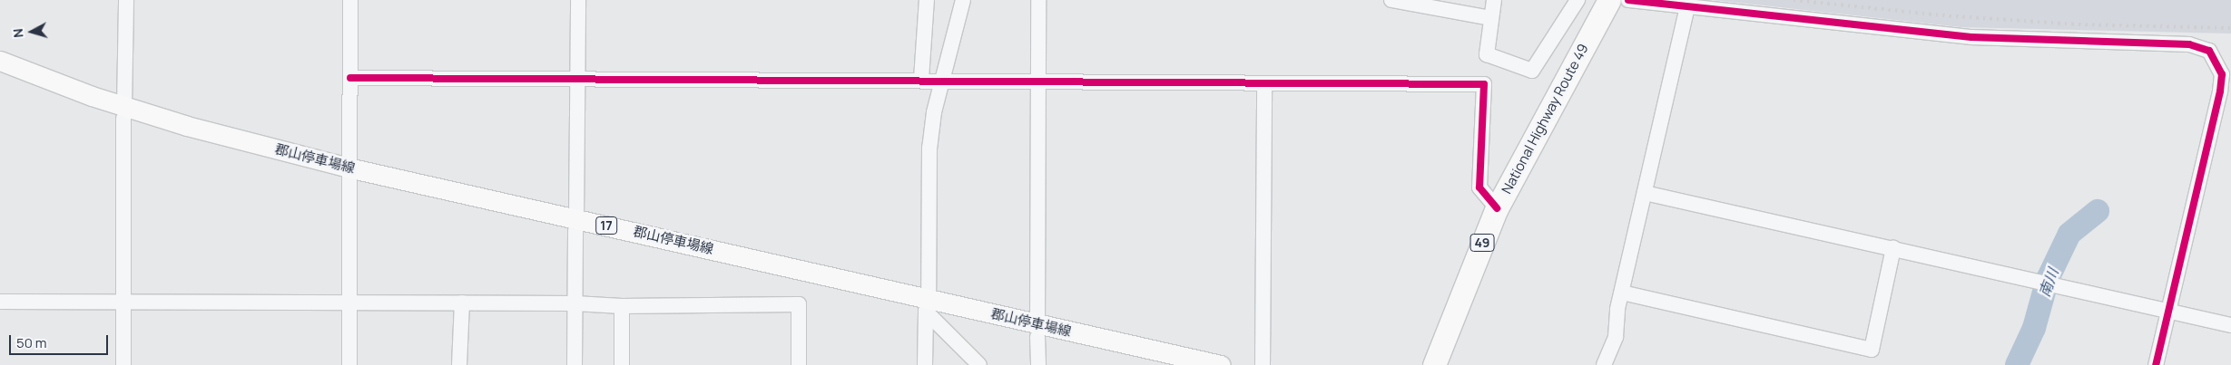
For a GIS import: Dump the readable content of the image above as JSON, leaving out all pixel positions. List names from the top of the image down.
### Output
{
  "streets": {
    "highway": ["National Highway Route 49", "49"],
    "main road": ["郡山停車場線", "17"]
  },
  "water": ["南川"],
  "scale_bar": "50 m",
  "north": "left"
}
